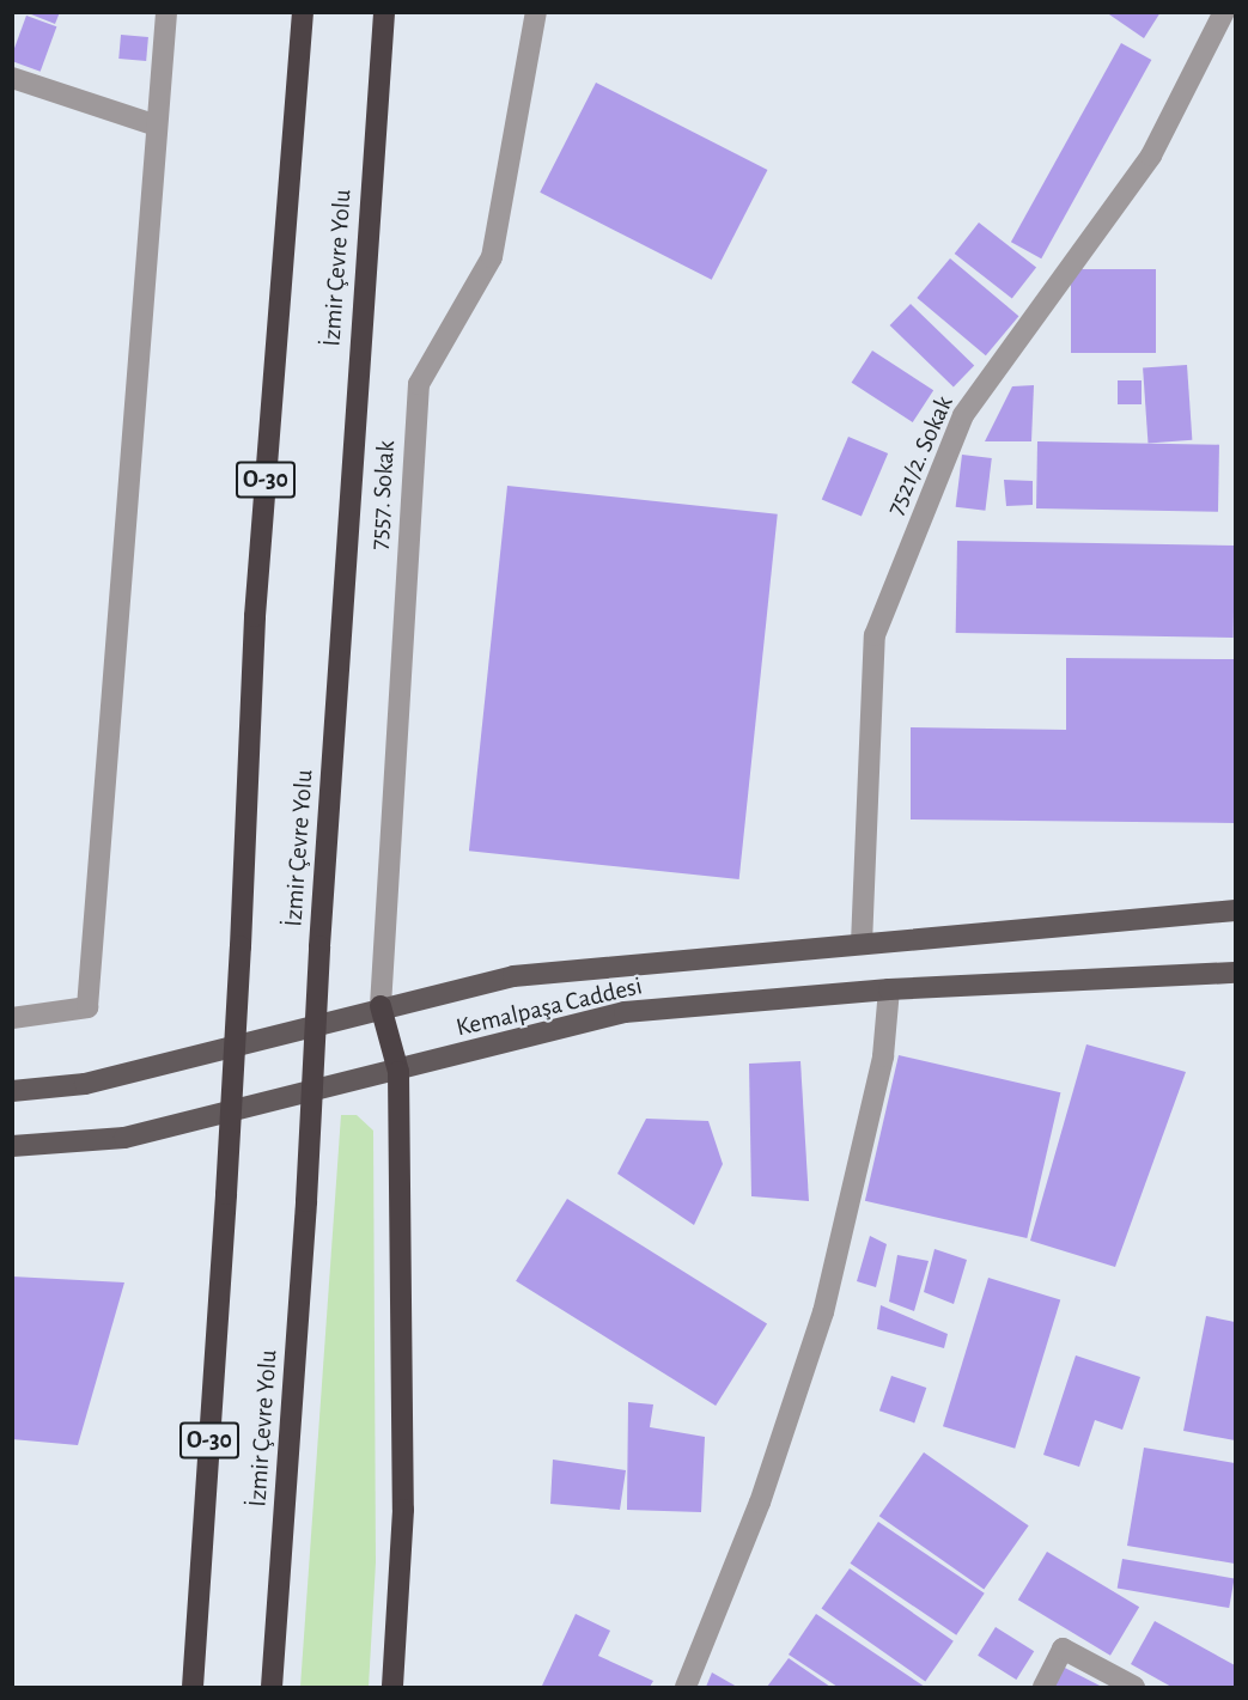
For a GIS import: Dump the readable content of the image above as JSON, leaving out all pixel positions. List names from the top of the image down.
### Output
{
  "streets": {
    "highway": ["İzmir Çevre Yolu", "O-30"],
    "main road": ["Kemalpaşa Caddesi"],
    "street": ["7521/2. Sokak", "7557. Sokak"]
  },
  "crossings": [
    ["7521/2. Sokak", "Kemalpaşa Caddesi"],
    ["7557. Sokak", "Kemalpaşa Caddesi"]
  ]
}
